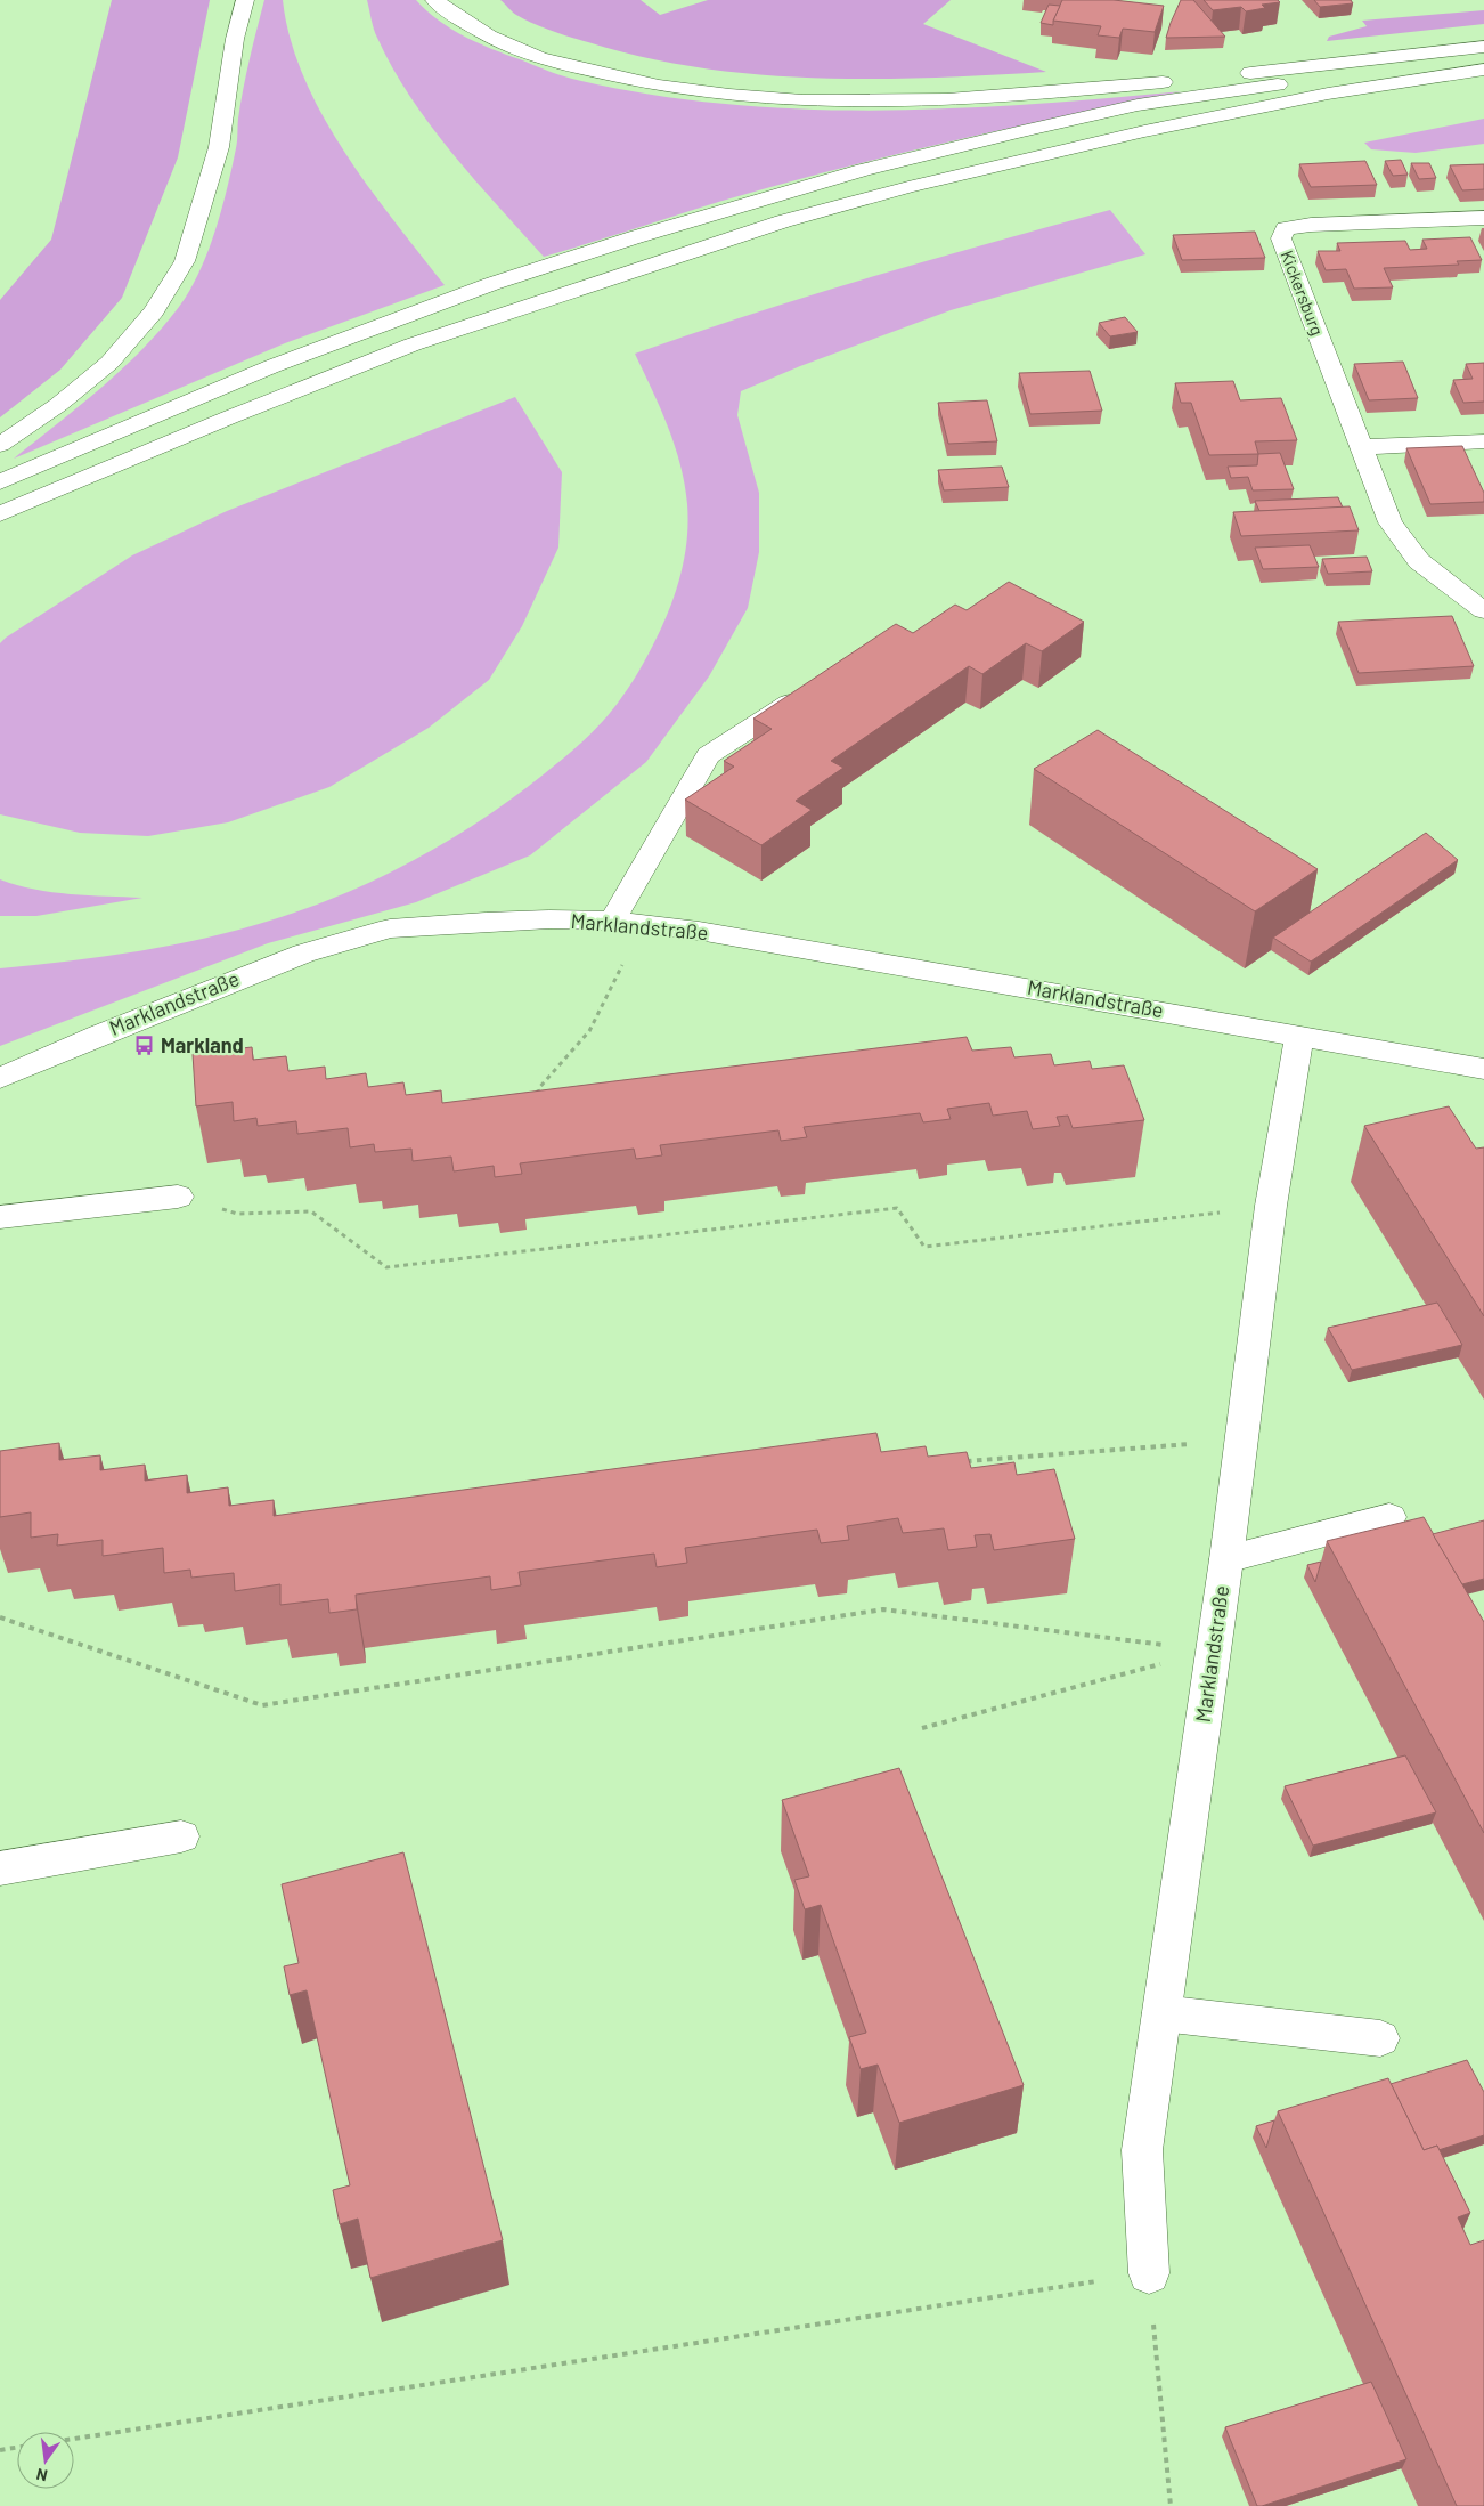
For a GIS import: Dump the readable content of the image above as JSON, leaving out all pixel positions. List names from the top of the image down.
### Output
{
  "streets": {
    "main road": ["Kickersburg", "Marklandstraße"]
  },
  "places": {
    "bus stop": ["Markland"]
  },
  "north": "bottom"
}
